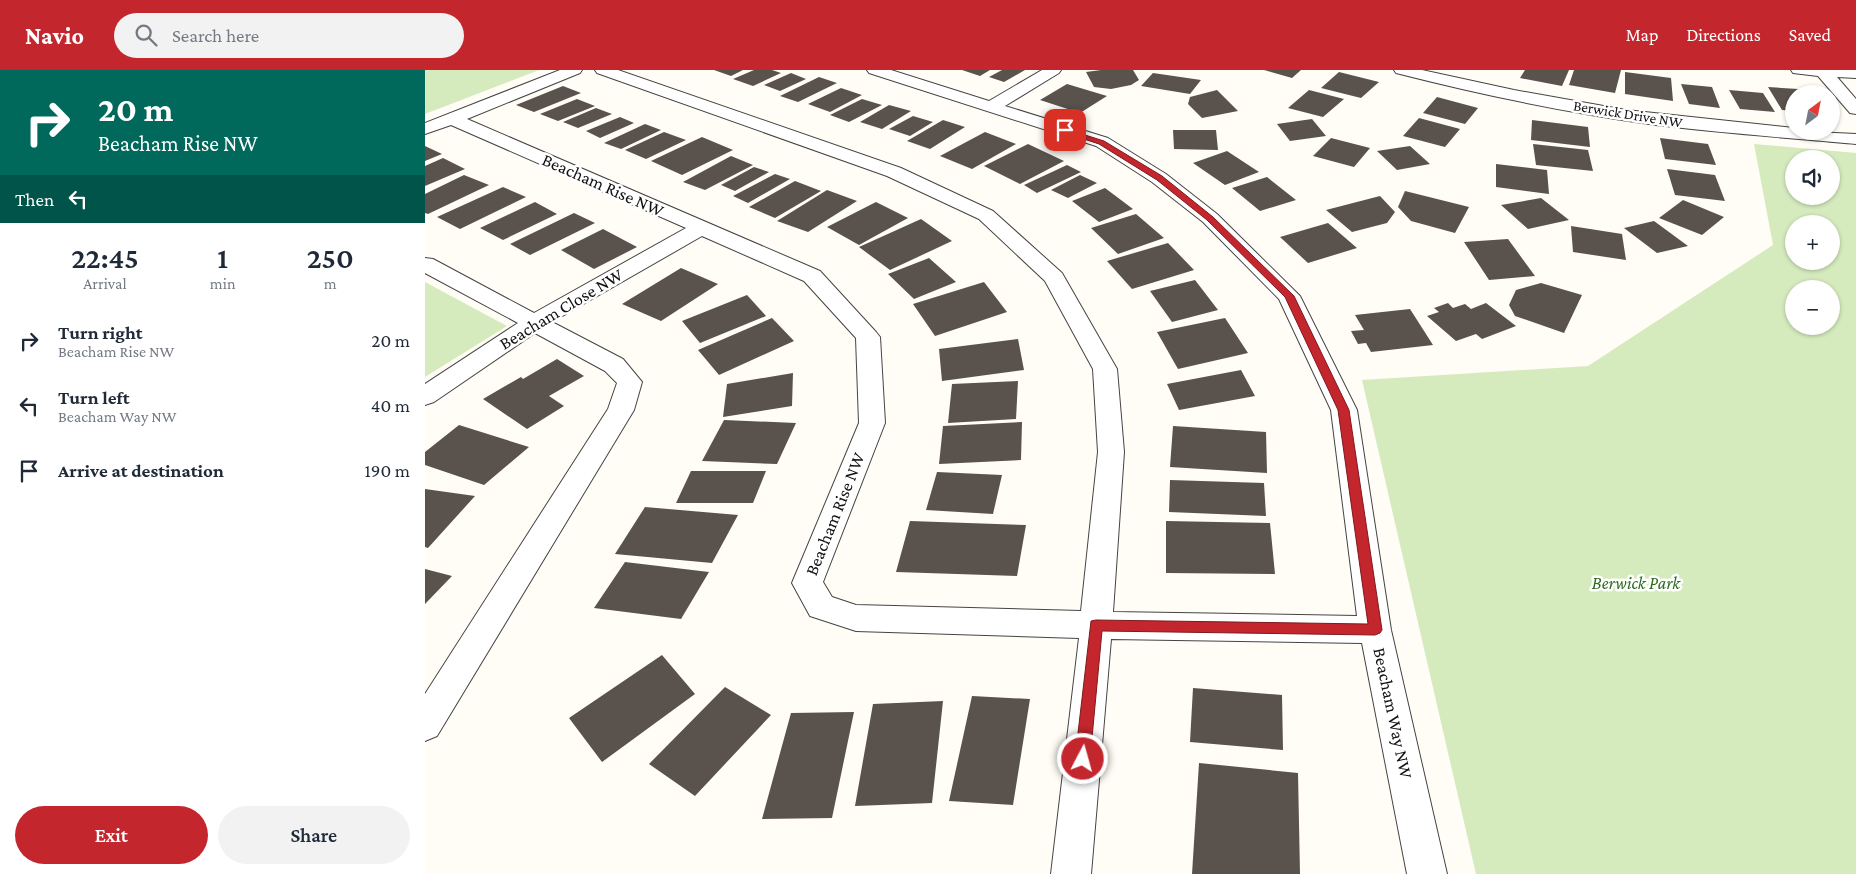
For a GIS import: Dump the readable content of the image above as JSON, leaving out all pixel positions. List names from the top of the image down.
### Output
{
  "streets": {
    "street": [
      "Berwick Drive NW",
      "Beacham Rise NW",
      "Beacham Close NW",
      "Beacham Way NW"
    ]
  },
  "crossings": [
    ["Beacham Rise NW", "Beacham Close NW"],
    ["Beacham Rise NW", "Beacham Way NW"]
  ],
  "parks": ["Berwick Park"],
  "north": "top right",
  "page": {
    "header": "Navio",
    "search": "Search here",
    "nav": ["Map", "Directions", "Saved"],
    "turn": ["20 m", "Beacham Rise NW"],
    "map_buttons": ["+", "−"],
    "then": "Then",
    "eta": [
      "22:45",
      "Arrival",
      "1",
      "min",
      "250",
      "m"
    ],
    "list": [
      {
        "name": "Turn right",
        "note": "Beacham Rise NW",
        "value": "20 m"
      },
      {
        "name": "Turn left",
        "note": "Beacham Way NW",
        "value": "40 m"
      },
      {
        "name": "Arrive at destination",
        "value": "190 m"
      }
    ],
    "buttons": ["Exit", "Share"]
  }
}
